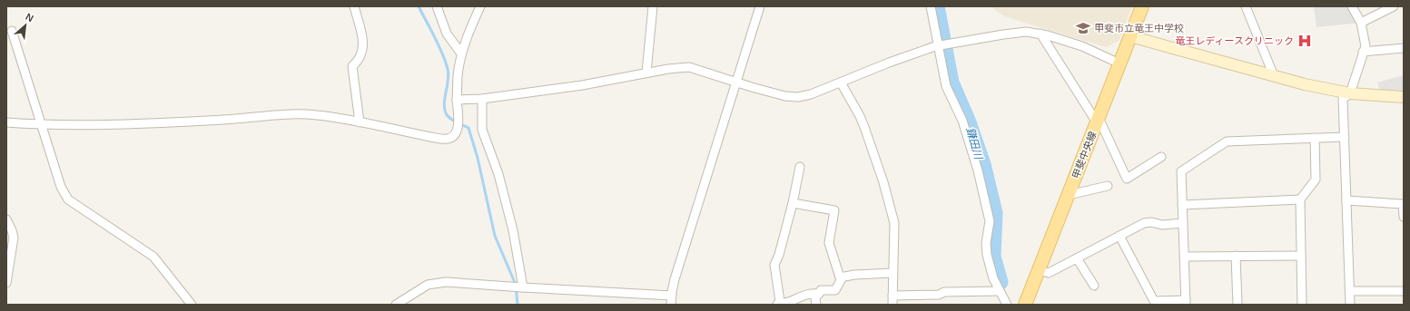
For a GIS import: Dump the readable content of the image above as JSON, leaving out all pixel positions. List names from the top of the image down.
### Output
{
  "streets": {
    "main road": ["甲斐中央線"]
  },
  "water": ["鎌田川"],
  "places": {
    "school or university": ["甲斐市立竜王中学校"],
    "hospital": ["竜王レディースクリニック"]
  },
  "north": "top right"
}
